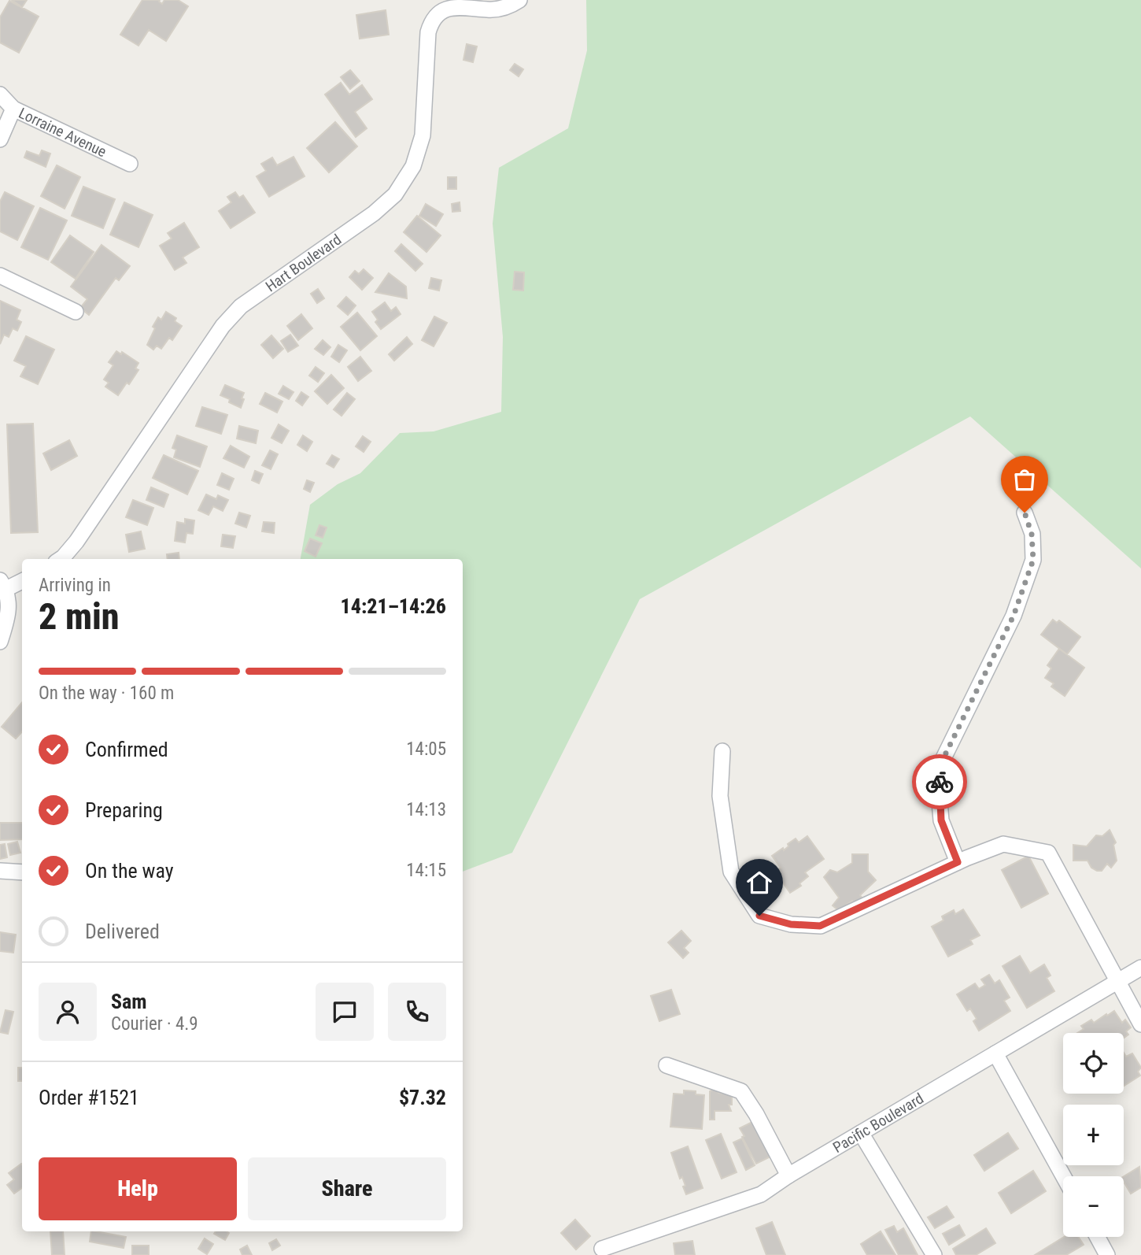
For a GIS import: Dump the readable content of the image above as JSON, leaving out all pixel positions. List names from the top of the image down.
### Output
{
  "streets": {
    "street": ["Lorraine Avenue", "Hart Boulevard", "Pacific Boulevard"]
  },
  "page": {
    "heading": ["2 min", "Arriving in", "14:21–14:26"],
    "panel": [
      "Sam",
      "Courier · 4.9",
      "Order #1521",
      "$7.32"
    ],
    "bar": "On the way · 160 m",
    "list": [
      ["Confirmed", "14:05"],
      ["Preparing", "14:13"],
      ["On the way", "14:15"],
      "Delivered"
    ],
    "map_buttons": ["+", "−"],
    "buttons": ["Help", "Share"]
  }
}
